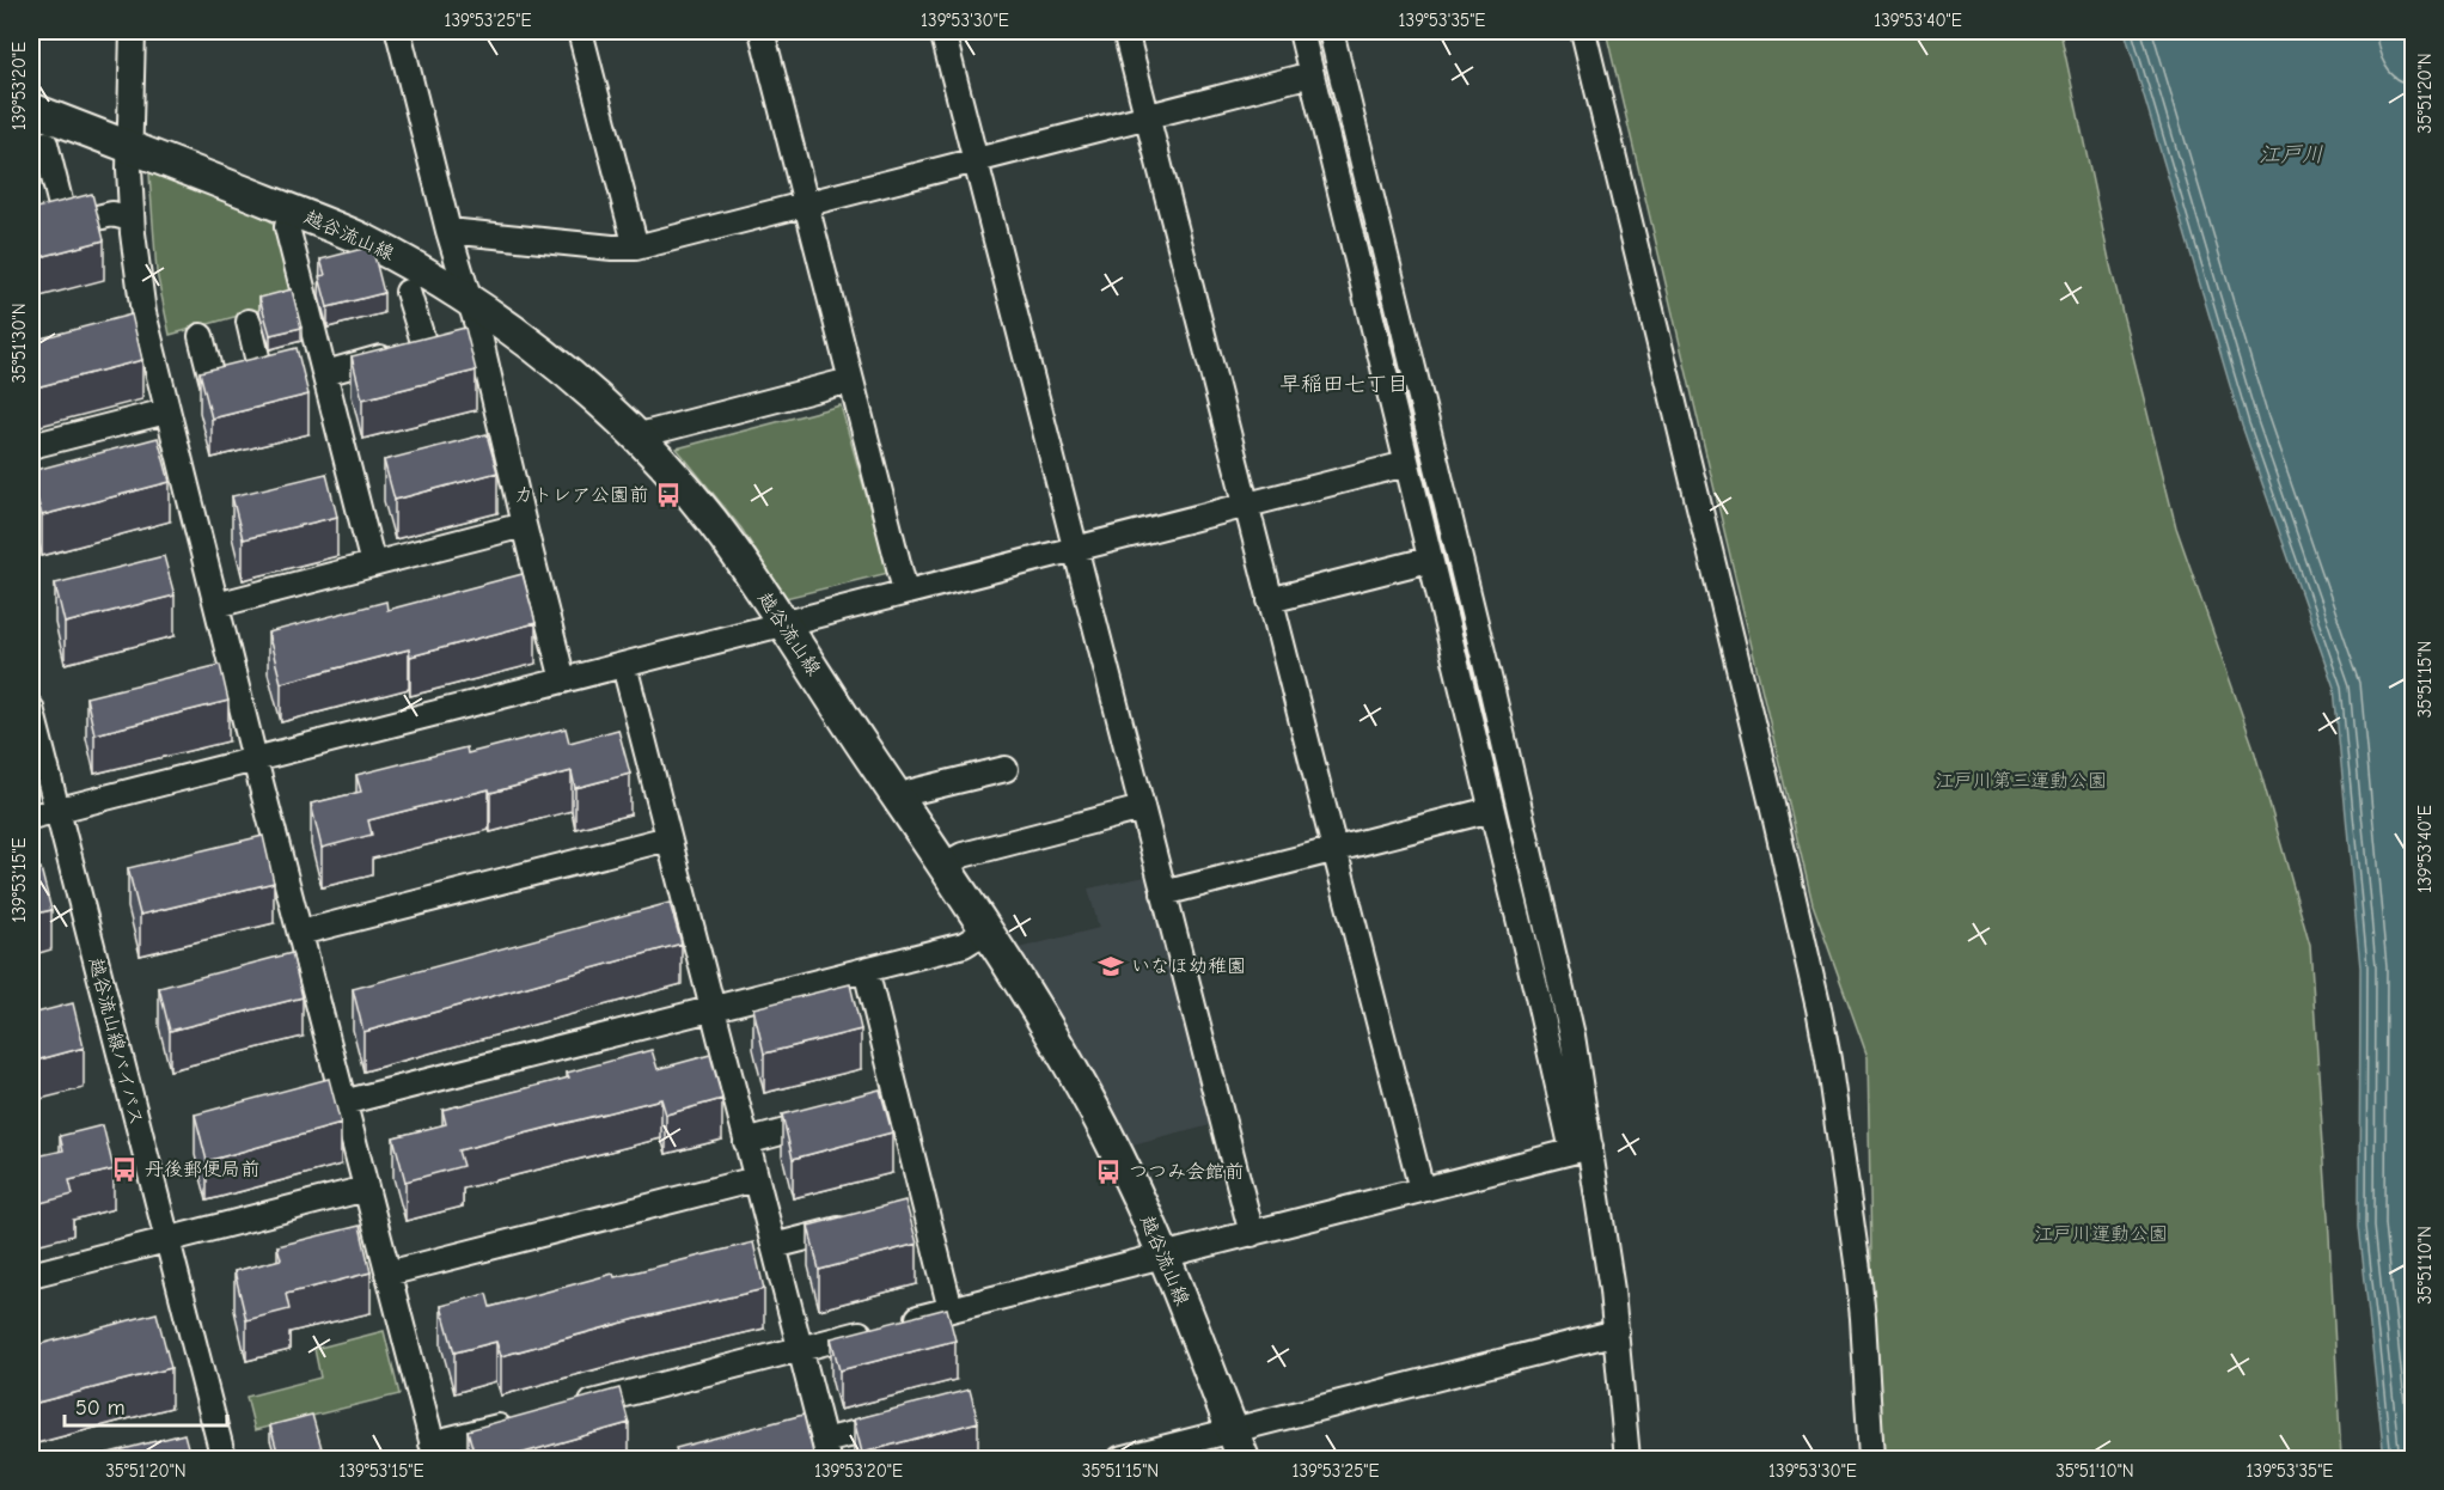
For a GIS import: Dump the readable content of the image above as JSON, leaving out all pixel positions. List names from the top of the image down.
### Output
{
  "streets": {
    "main road": ["越谷流山線"],
    "street": ["越谷流山線バイパス"]
  },
  "districts": ["早稲田七丁目"],
  "water": ["江戸川"],
  "parks": ["江戸川第三運動公園", "江戸川運動公園"],
  "places": {
    "bus stop": ["カトレア公園前", "丹後郵便局前", "つつみ会館前"],
    "school or university": ["いなほ幼稚園"]
  },
  "scale_bar": "50 m",
  "coordinates": [
    "139°53'25\"E",
    "139°53'30\"E",
    "139°53'35\"E",
    "139°53'40\"E",
    "139°53'20\"E",
    "35°51'20\"N",
    "35°51'30\"N",
    "35°51'15\"N",
    "139°53'15\"E",
    "35°51'10\"N"
  ]
}
